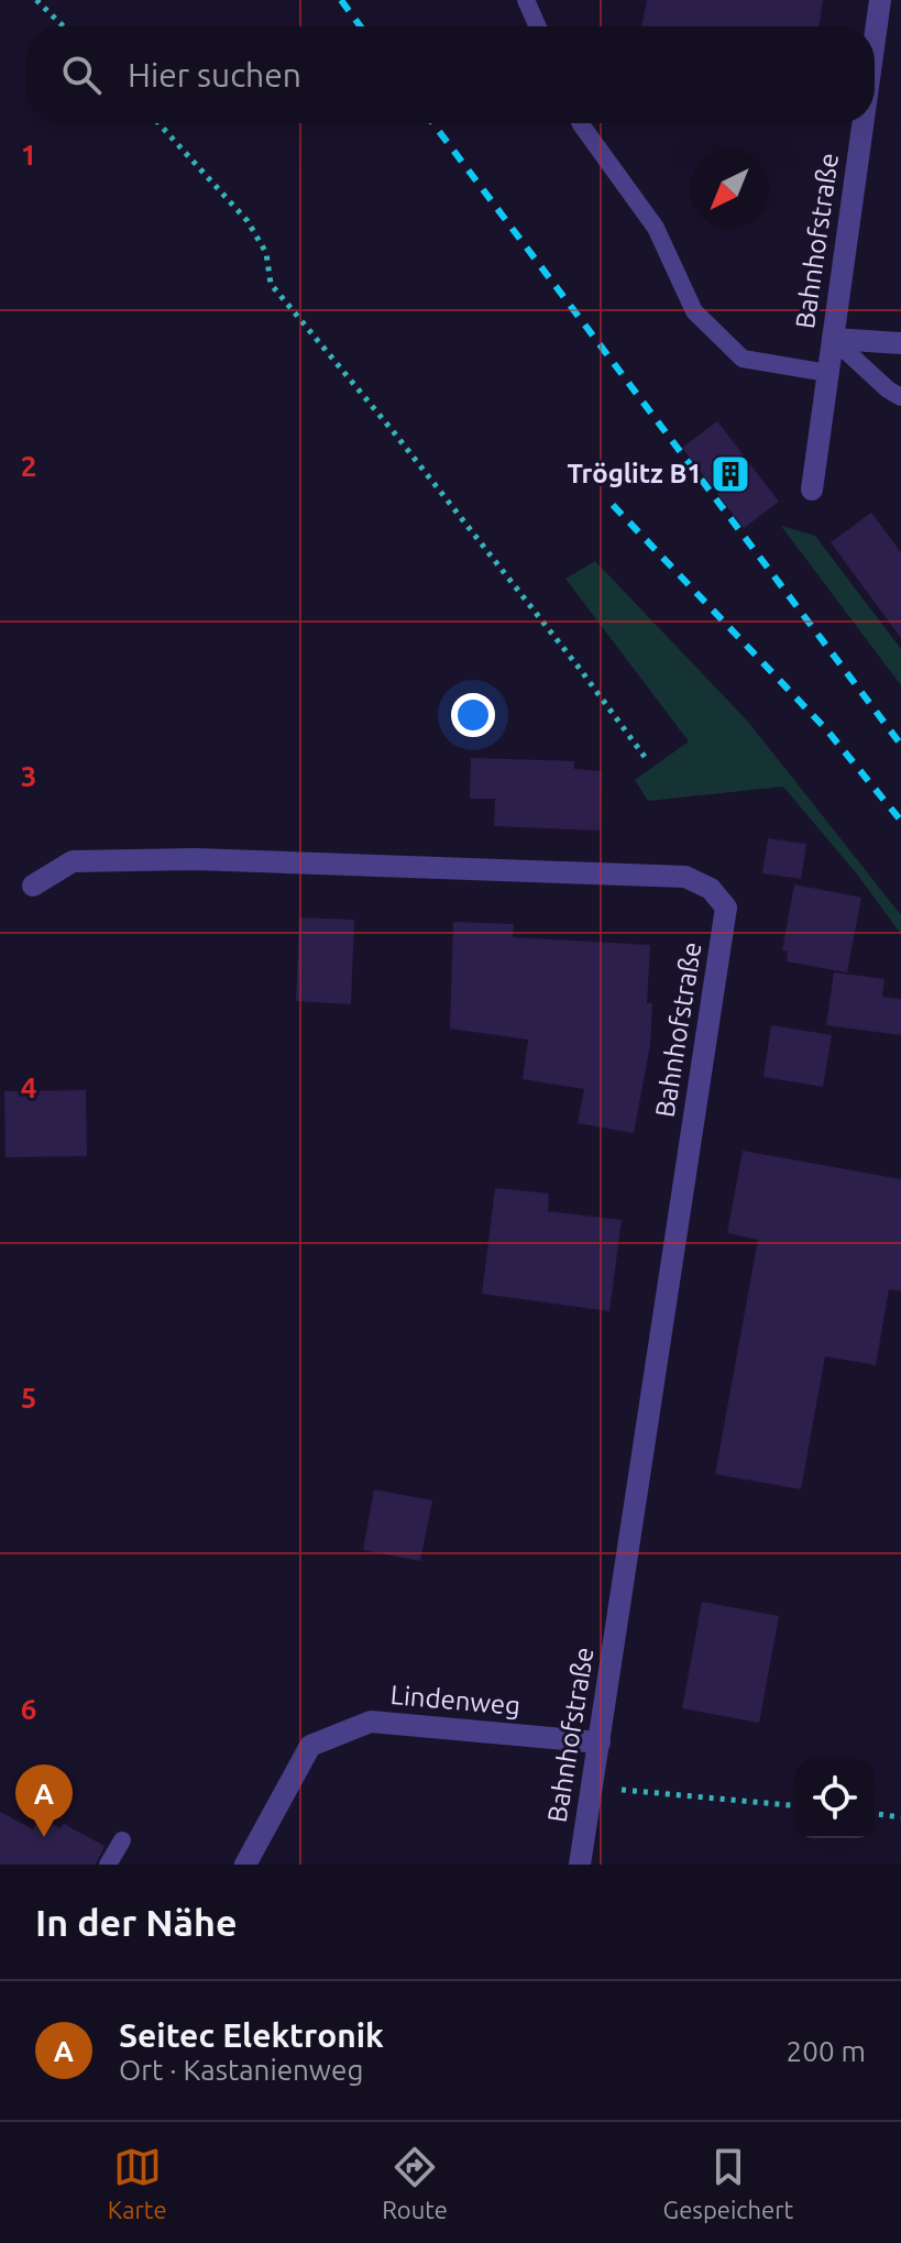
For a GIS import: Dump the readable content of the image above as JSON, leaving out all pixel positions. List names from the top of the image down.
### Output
{
  "streets": {
    "street": ["Bahnhofstraße", "Lindenweg"]
  },
  "crossings": [
    ["Bahnhofstraße", "Lindenweg"]
  ],
  "places": {
    "building": ["Tröglitz B1"]
  },
  "north": "bottom left",
  "page": {
    "search": "Hier suchen",
    "pins": "A",
    "heading": "In der Nähe",
    "list": [
      {
        "mark": "A",
        "name": "Seitec Elektronik",
        "note": "Ort · Kastanienweg",
        "value": "200 m"
      }
    ],
    "nav": ["Karte", "Route", "Gespeichert"]
  },
  "grid": {
    "rows": [
      "1",
      "2",
      "3",
      "4",
      "5",
      "6"
    ]
  }
}
